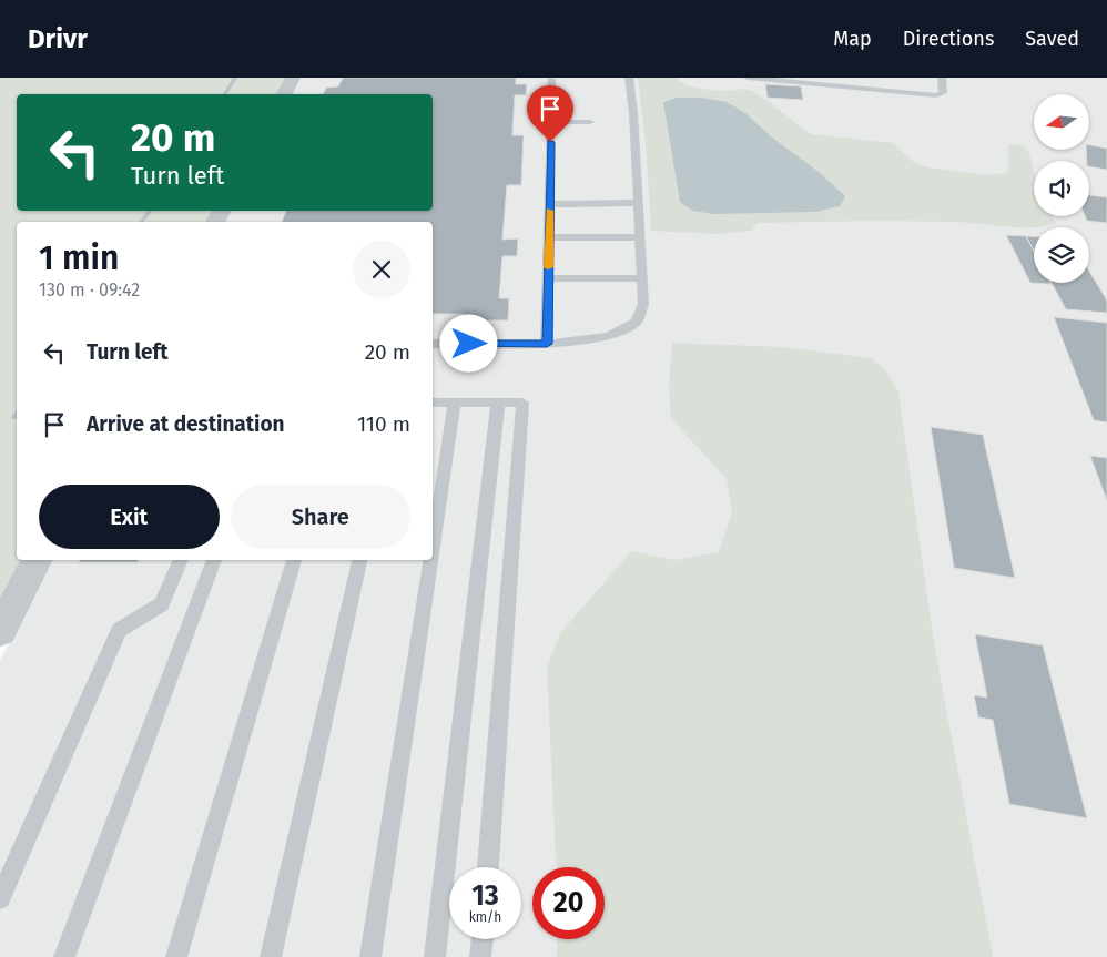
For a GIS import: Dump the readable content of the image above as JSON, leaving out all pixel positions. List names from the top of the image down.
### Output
{
  "north": "left",
  "page": {
    "header": "Drivr",
    "nav": ["Map", "Directions", "Saved"],
    "turn": ["20 m", "Turn left"],
    "heading": ["1 min", "130 m · 09:42"],
    "list": [
      {
        "name": "Turn left",
        "value": "20 m"
      },
      {
        "name": "Arrive at destination",
        "value": "110 m"
      }
    ],
    "buttons": ["Exit", "Share"],
    "speed": "13 km/h",
    "limit": "20"
  }
}
